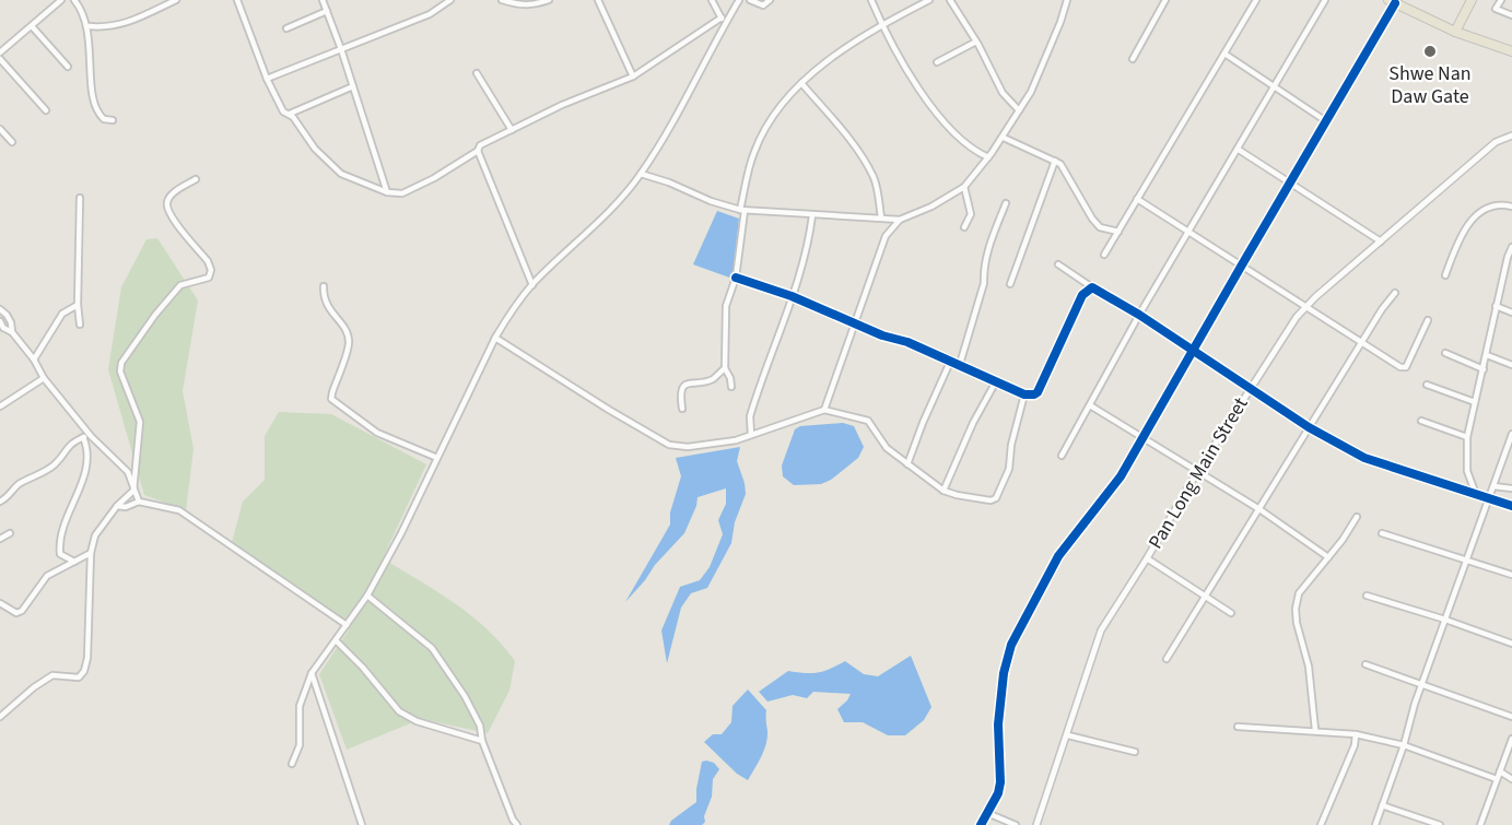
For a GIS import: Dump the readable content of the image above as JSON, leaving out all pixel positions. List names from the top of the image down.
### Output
{
  "streets": {
    "street": ["Pan Long Main Street"]
  },
  "places": ["Shwe Nan Daw Gate"]
}
